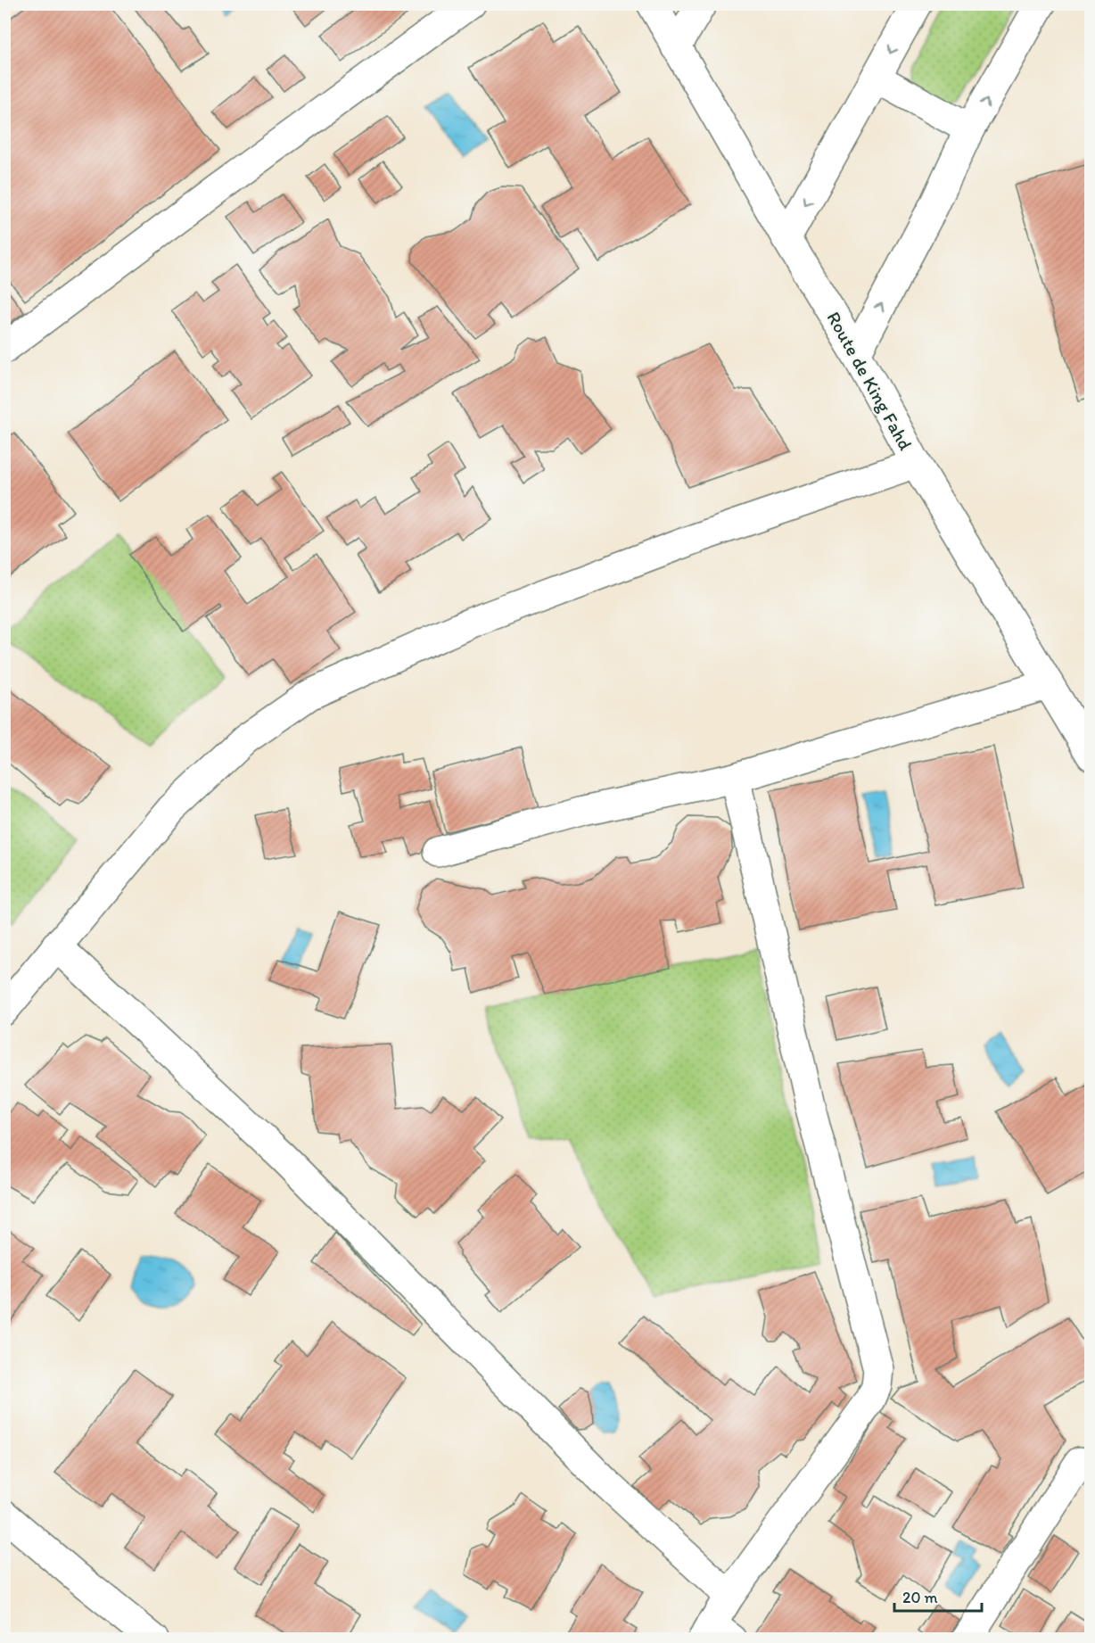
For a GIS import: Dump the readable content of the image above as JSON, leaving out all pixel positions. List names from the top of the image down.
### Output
{
  "streets": {
    "street": ["Route de King Fahd"]
  },
  "scale_bar": "20 m"
}
